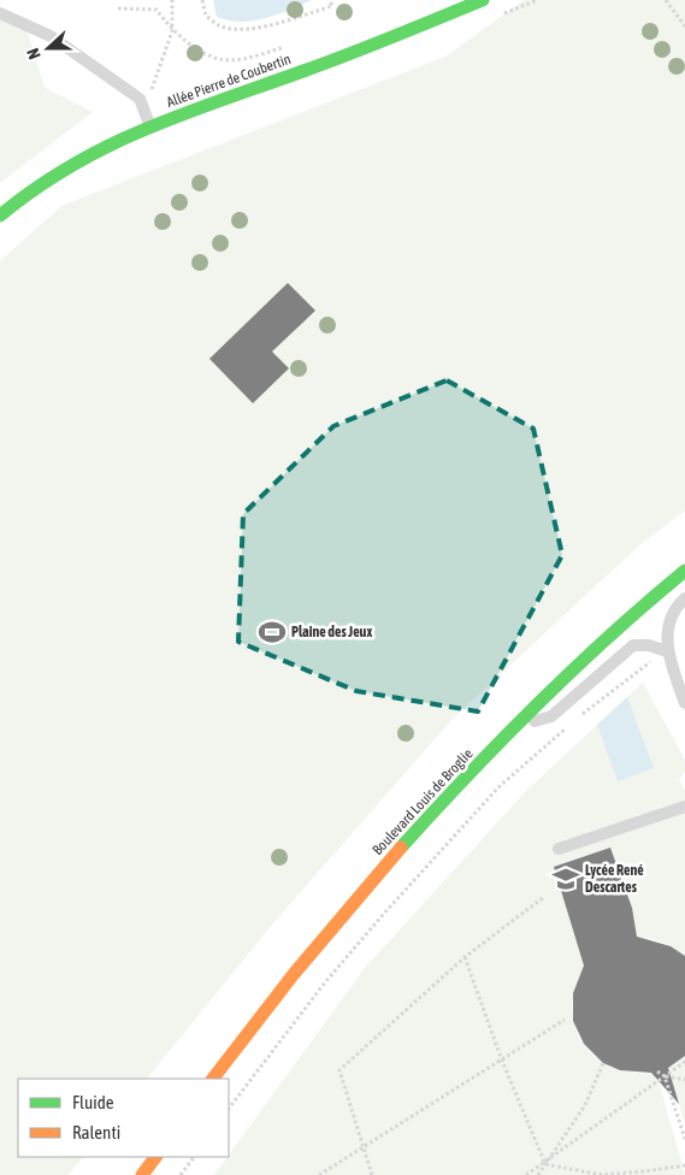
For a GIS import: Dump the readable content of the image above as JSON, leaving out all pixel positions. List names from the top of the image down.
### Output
{
  "streets": {
    "main road": ["Allée Pierre de Coubertin", "Boulevard Louis de Broglie"]
  },
  "places": {
    "sports": ["Plaine des Jeux"],
    "school or university": ["Lycée René Descartes"]
  },
  "legend": ["Fluide", "Ralenti"],
  "north": "left"
}
